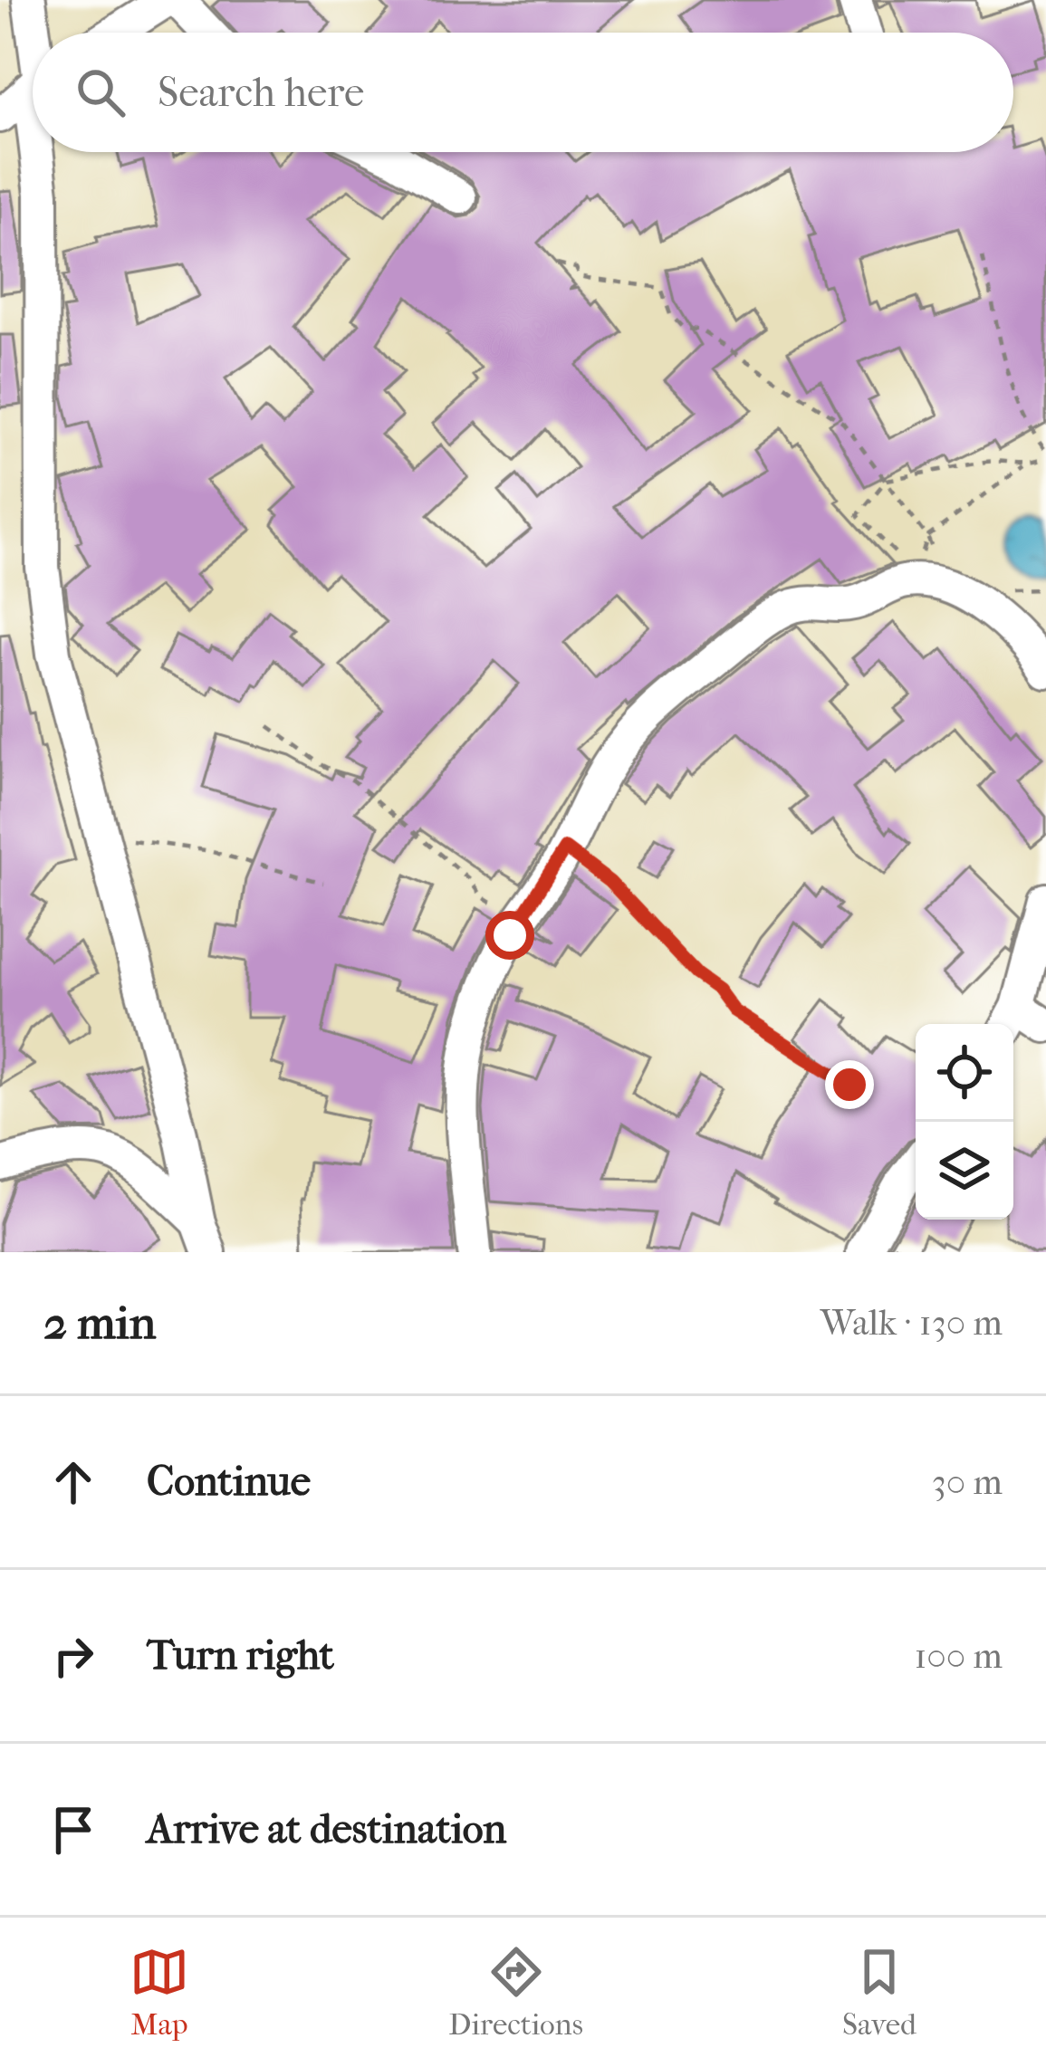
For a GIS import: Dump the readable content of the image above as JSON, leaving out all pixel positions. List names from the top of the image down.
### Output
{
  "page": {
    "search": "Search here",
    "heading": ["2 min", "Walk · 130 m"],
    "list": [
      ["Continue", "30 m"],
      ["Turn right", "100 m"],
      "Arrive at destination"
    ],
    "nav": ["Map", "Directions", "Saved"]
  }
}
